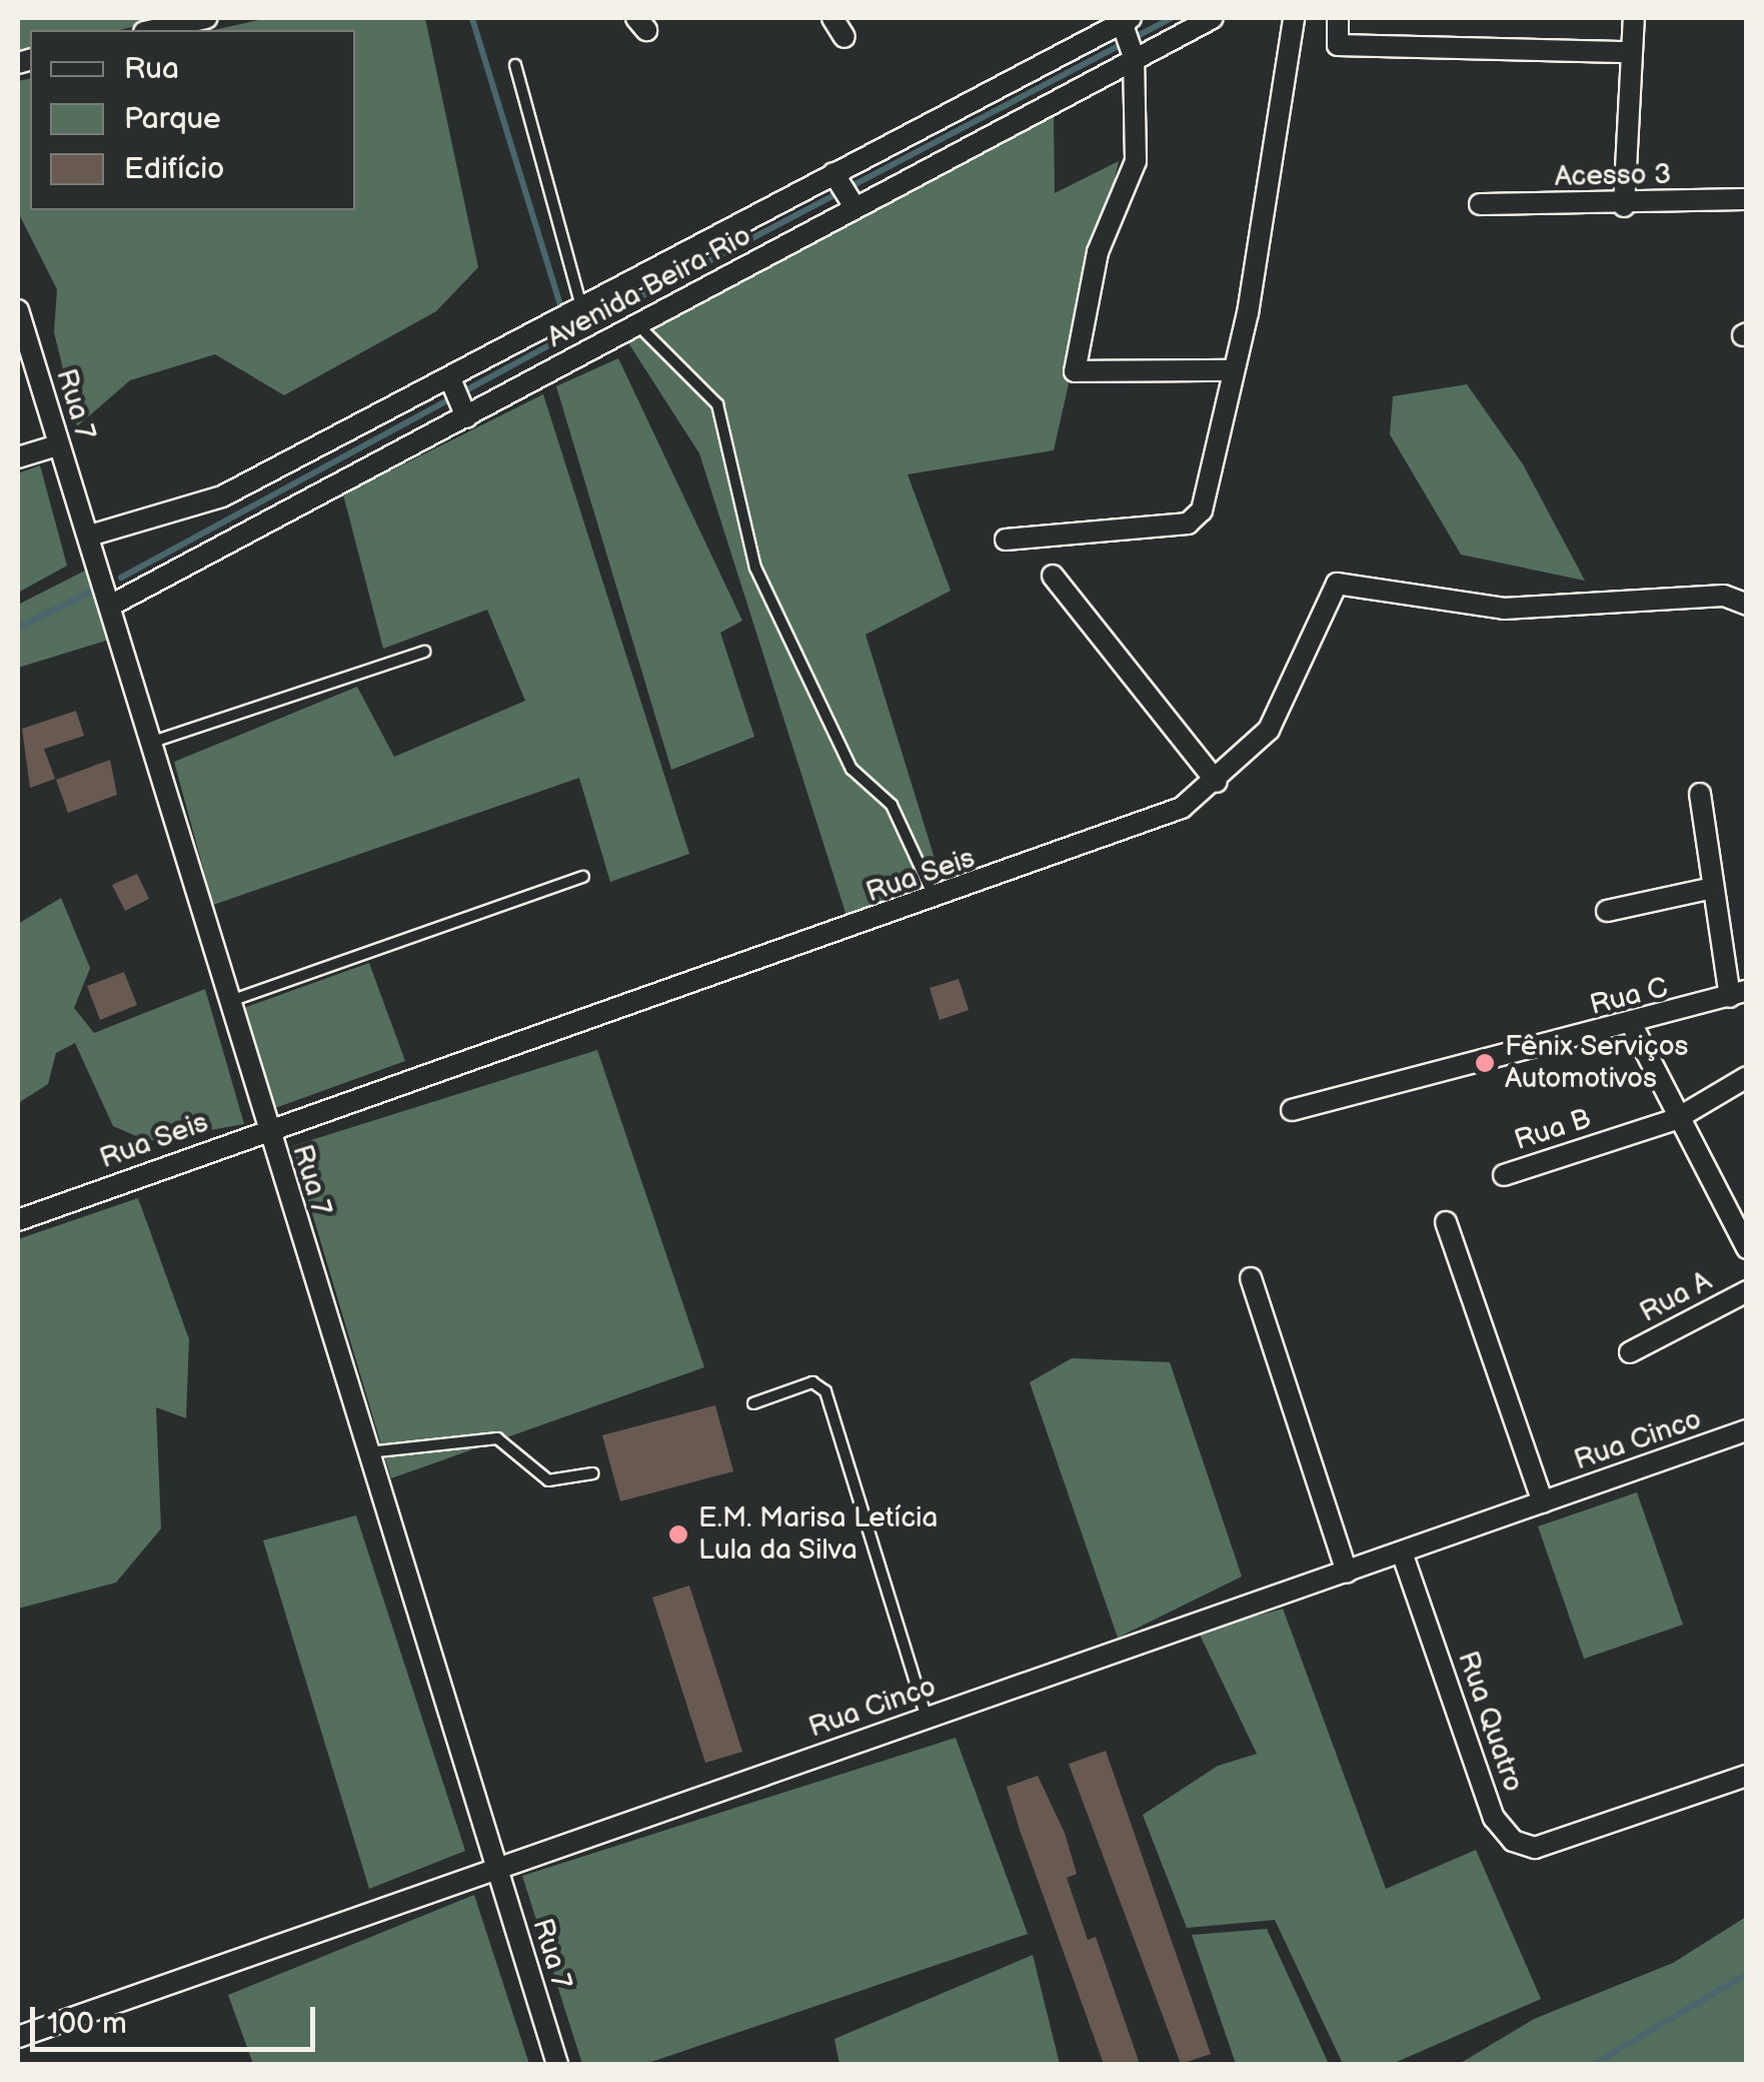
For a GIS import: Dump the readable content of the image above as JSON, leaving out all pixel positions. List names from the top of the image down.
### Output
{
  "streets": {
    "street": [
      "Acesso 3",
      "Avenida Beira Rio",
      "Rua 7",
      "Rua Seis",
      "Rua C",
      "Rua B",
      "Rua A",
      "Rua Cinco",
      "Rua Quatro"
    ]
  },
  "crossings": [
    ["Avenida Beira Rio", "Rua 7"],
    ["Rua 7", "Rua Seis"],
    ["Rua 7", "Rua Cinco"],
    ["Rua Cinco", "Rua Quatro"]
  ],
  "places": ["Fênix Serviços Automotivos", "E.M. Marisa Letícia Lula da Silva"],
  "legend": ["Rua", "Parque", "Edifício"],
  "scale_bar": "100 m"
}
